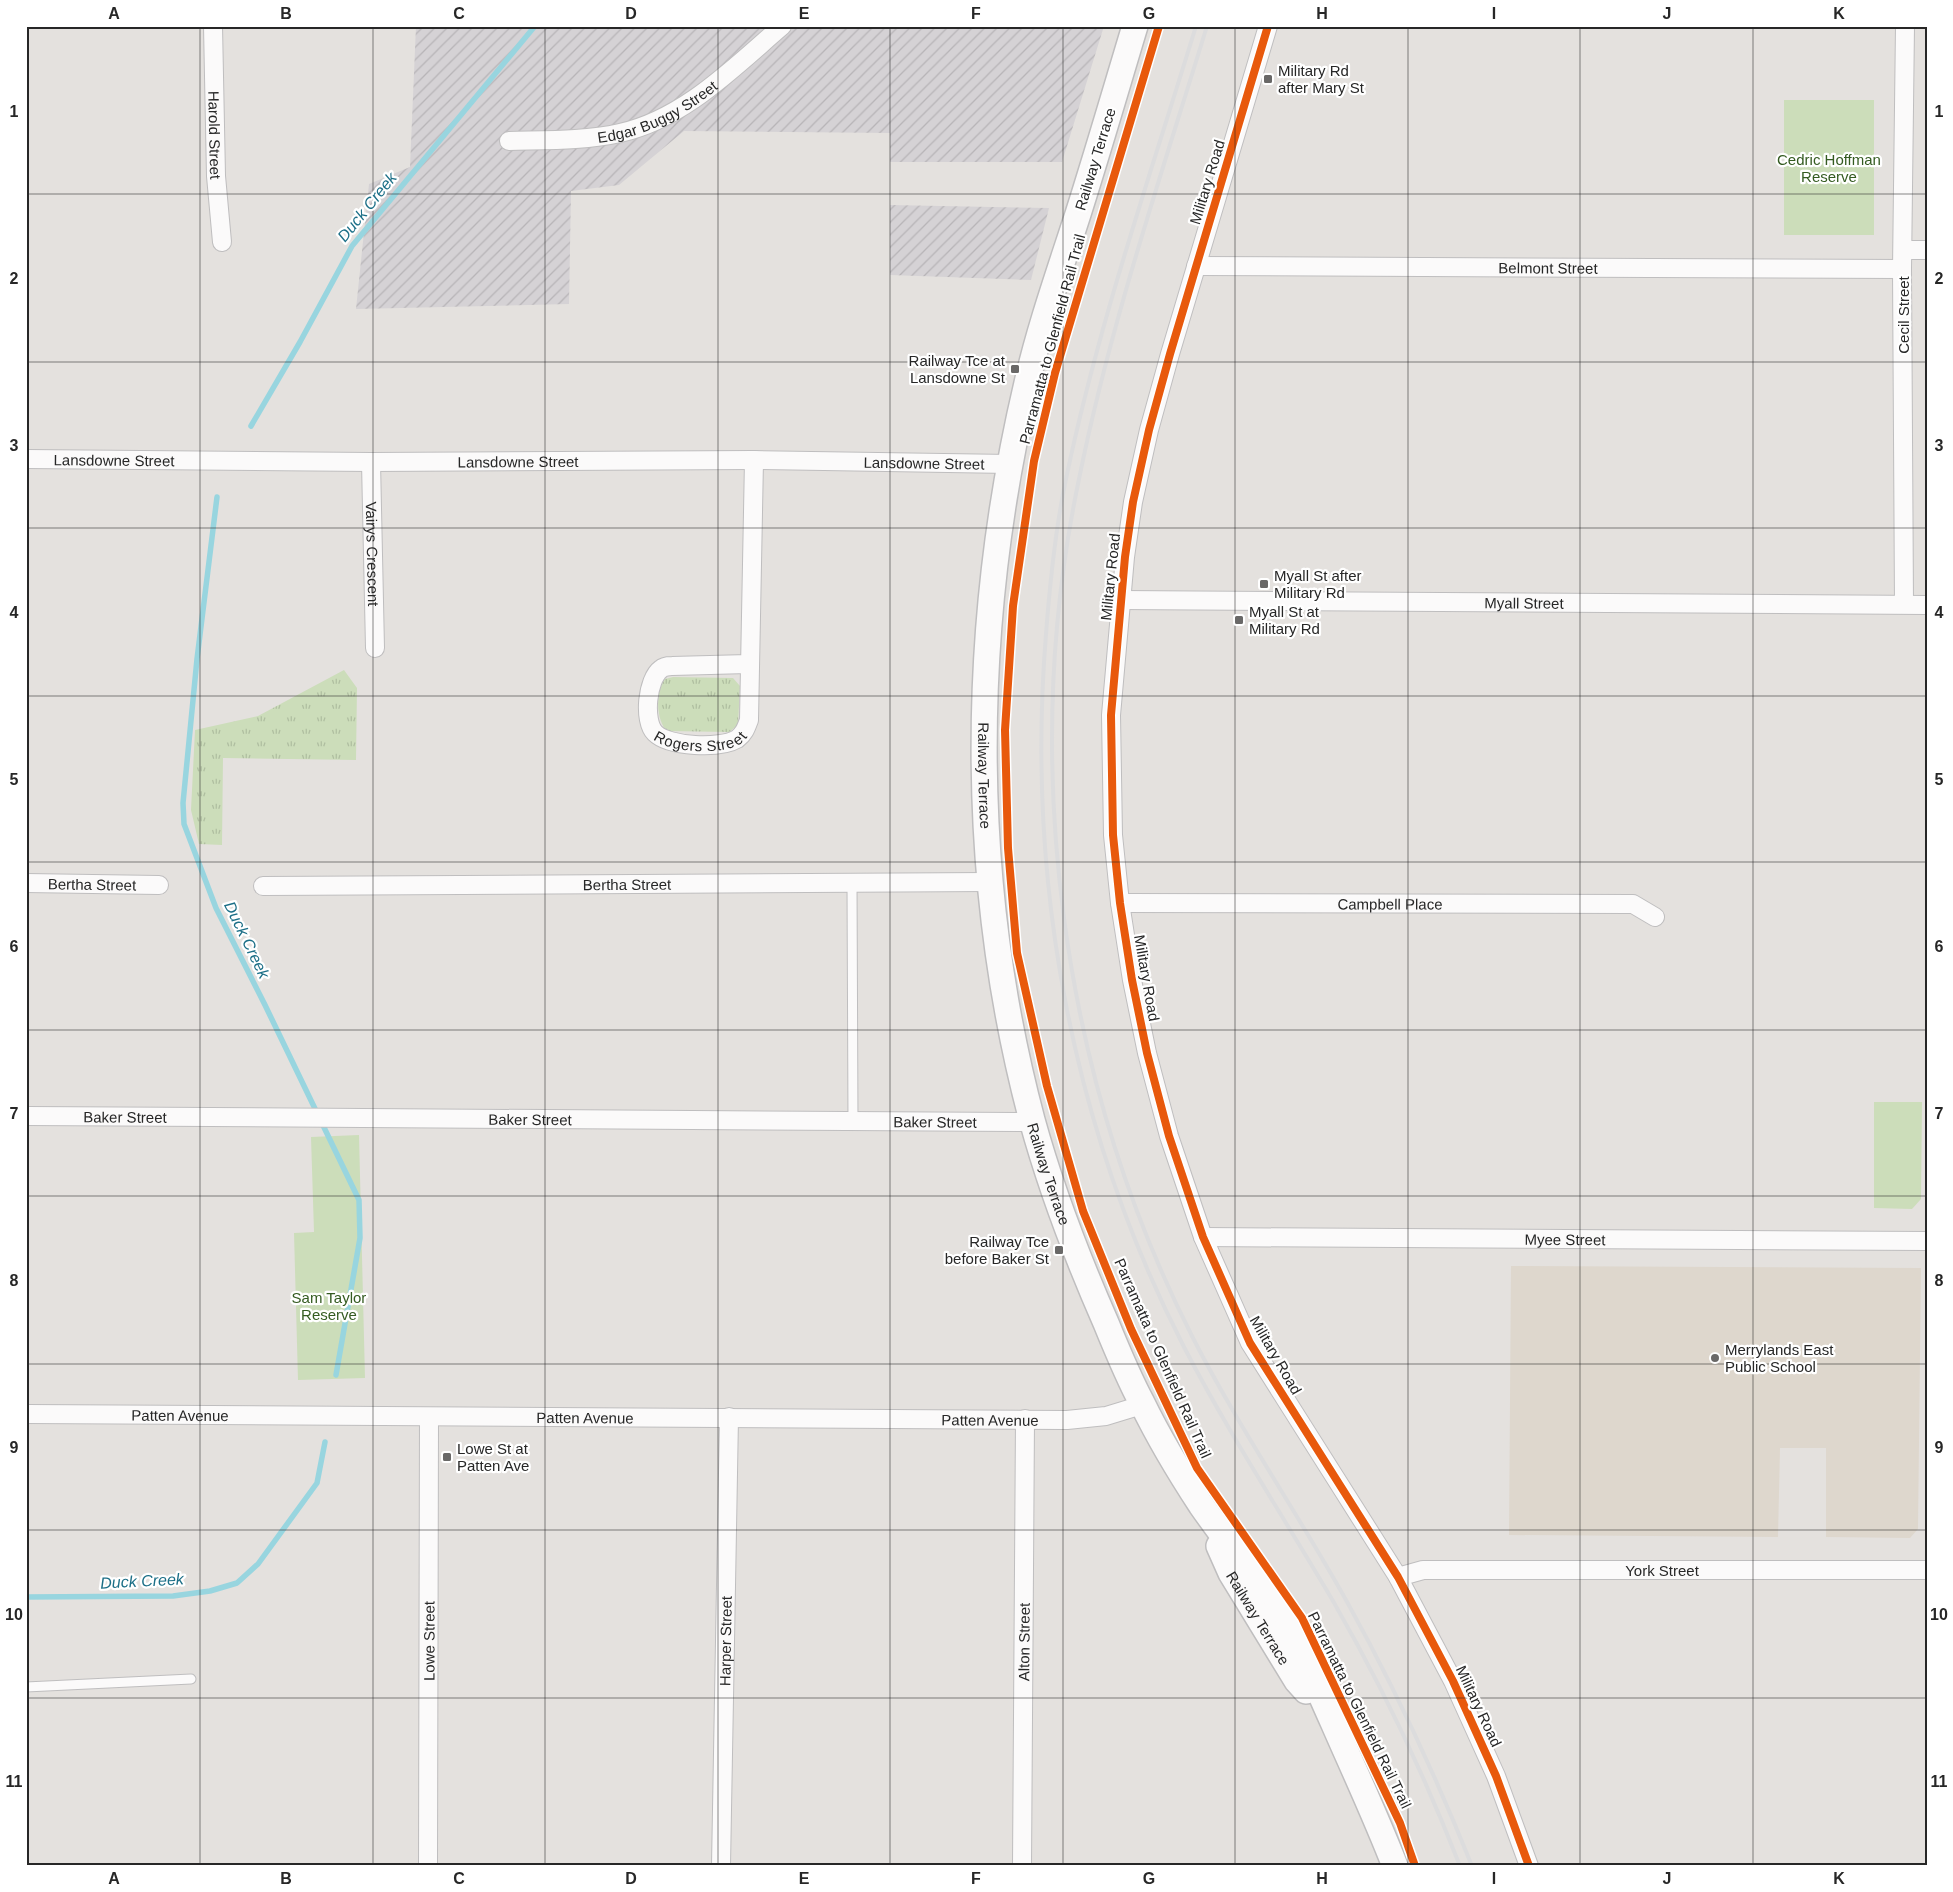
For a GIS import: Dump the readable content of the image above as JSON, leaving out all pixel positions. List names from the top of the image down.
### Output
{
  "streets": {
    "main road": ["Railway Terrace"],
    "street": [
      "Edgar Buggy Street",
      "Harold Street",
      "Military Road",
      "Belmont Street",
      "Cecil Street",
      "Lansdowne Street",
      "Vairys Crescent",
      "Myall Street",
      "Rogers Street",
      "Bertha Street",
      "Campbell Place",
      "Baker Street",
      "Myee Street",
      "Patten Avenue",
      "York Street",
      "Lowe Street",
      "Harper Street",
      "Alton Street"
    ],
    "cycle path": ["Parramatta to Glenfield Rail Trail"]
  },
  "crossings": [
    ["Railway Terrace", "Lansdowne Street"],
    ["Railway Terrace", "Bertha Street"],
    ["Railway Terrace", "Baker Street"],
    ["Railway Terrace", "Patten Avenue"],
    ["Military Road", "Belmont Street"],
    ["Military Road", "Myall Street"],
    ["Military Road", "Campbell Place"],
    ["Military Road", "Myee Street"],
    ["Military Road", "York Street"],
    ["Belmont Street", "Cecil Street"],
    ["Cecil Street", "Myall Street"],
    ["Lansdowne Street", "Vairys Crescent"],
    ["Lansdowne Street", "Rogers Street"],
    ["Patten Avenue", "Lowe Street"],
    ["Patten Avenue", "Harper Street"],
    ["Patten Avenue", "Alton Street"]
  ],
  "water": ["Duck Creek"],
  "parks": ["Cedric Hoffman Reserve", "Sam Taylor Reserve"],
  "places": {
    "transit": [
      "Military Rd after Mary St",
      "Railway Tce at Lansdowne St",
      "Myall St after Military Rd",
      "Myall St at Military Rd",
      "Railway Tce before Baker St",
      "Lowe St at Patten Ave"
    ],
    "other": ["Merrylands East Public School"]
  },
  "grid": {
    "columns": [
      "A",
      "B",
      "C",
      "D",
      "E",
      "F",
      "G",
      "H",
      "I",
      "J",
      "K"
    ],
    "rows": [
      "1",
      "2",
      "3",
      "4",
      "5",
      "6",
      "7",
      "8",
      "9",
      "10",
      "11"
    ]
  }
}
